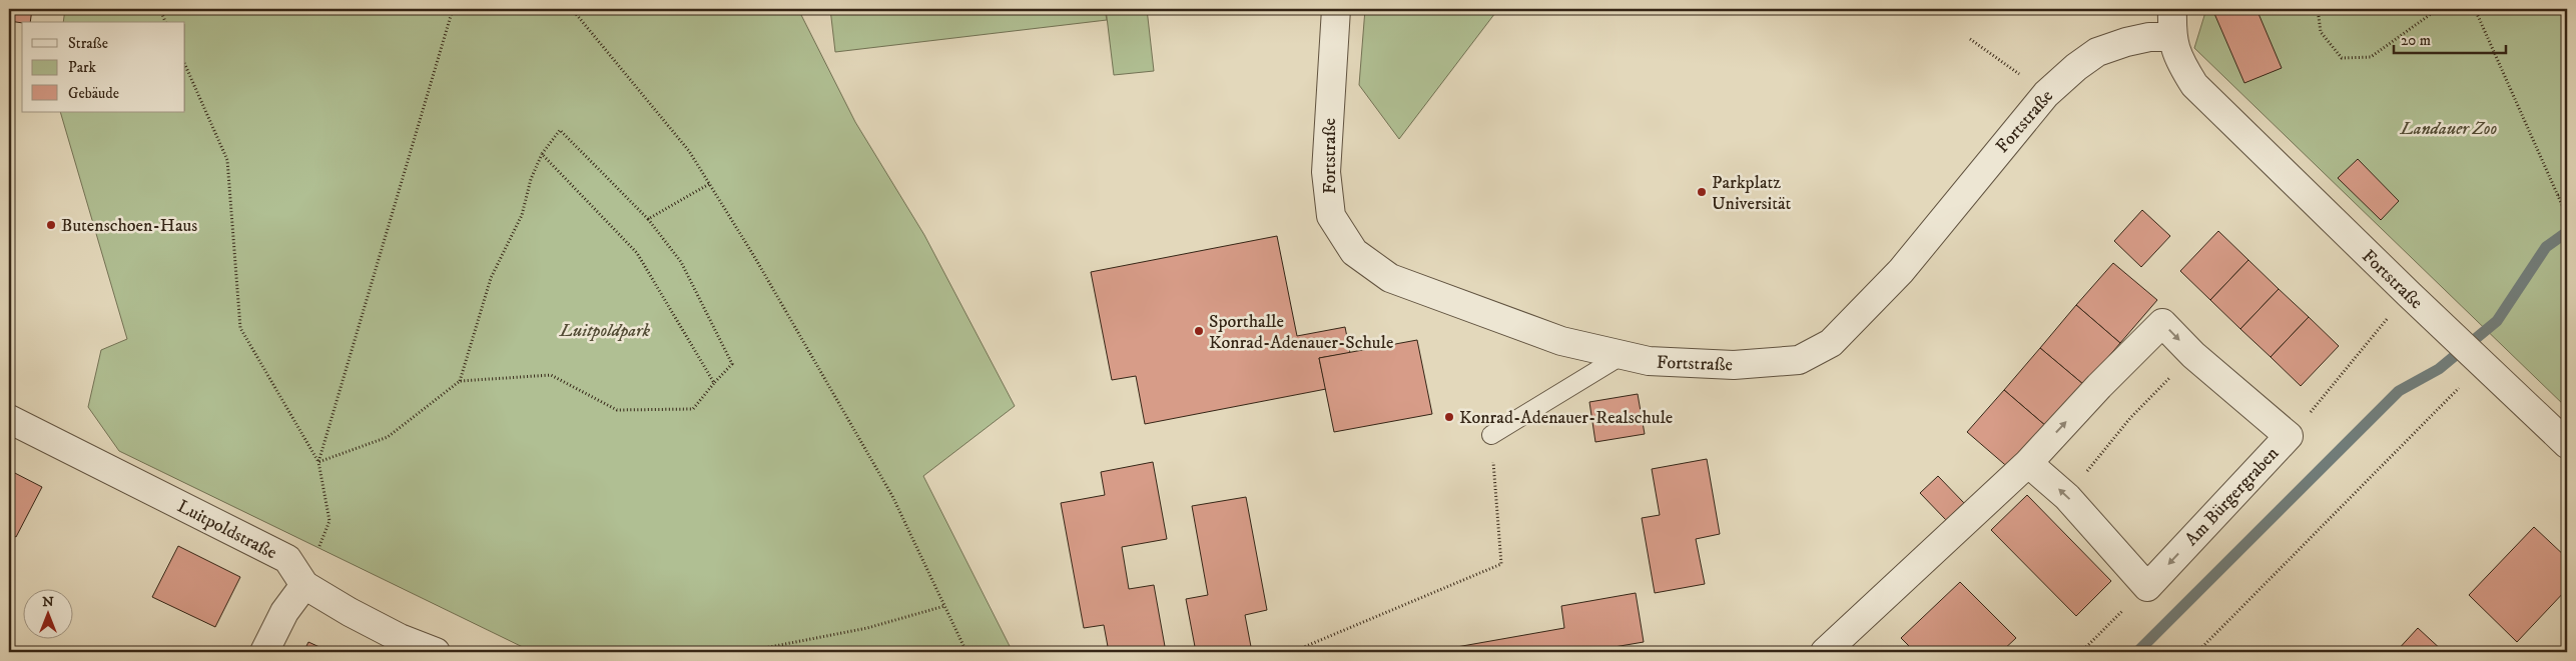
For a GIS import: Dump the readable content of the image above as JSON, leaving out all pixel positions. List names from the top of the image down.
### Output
{
  "streets": {
    "street": ["Fortstraße", "Am Bürgergraben", "Luitpoldstraße"]
  },
  "parks": ["Landauer Zoo", "Luitpoldpark"],
  "places": [
    "Parkplatz Universität",
    "Butenschoen-Haus",
    "Sporthalle Konrad-Adenauer-Schule",
    "Konrad-Adenauer-Realschule"
  ],
  "legend": ["Straße", "Park", "Gebäude"],
  "scale_bar": "20 m",
  "north": "top"
}
